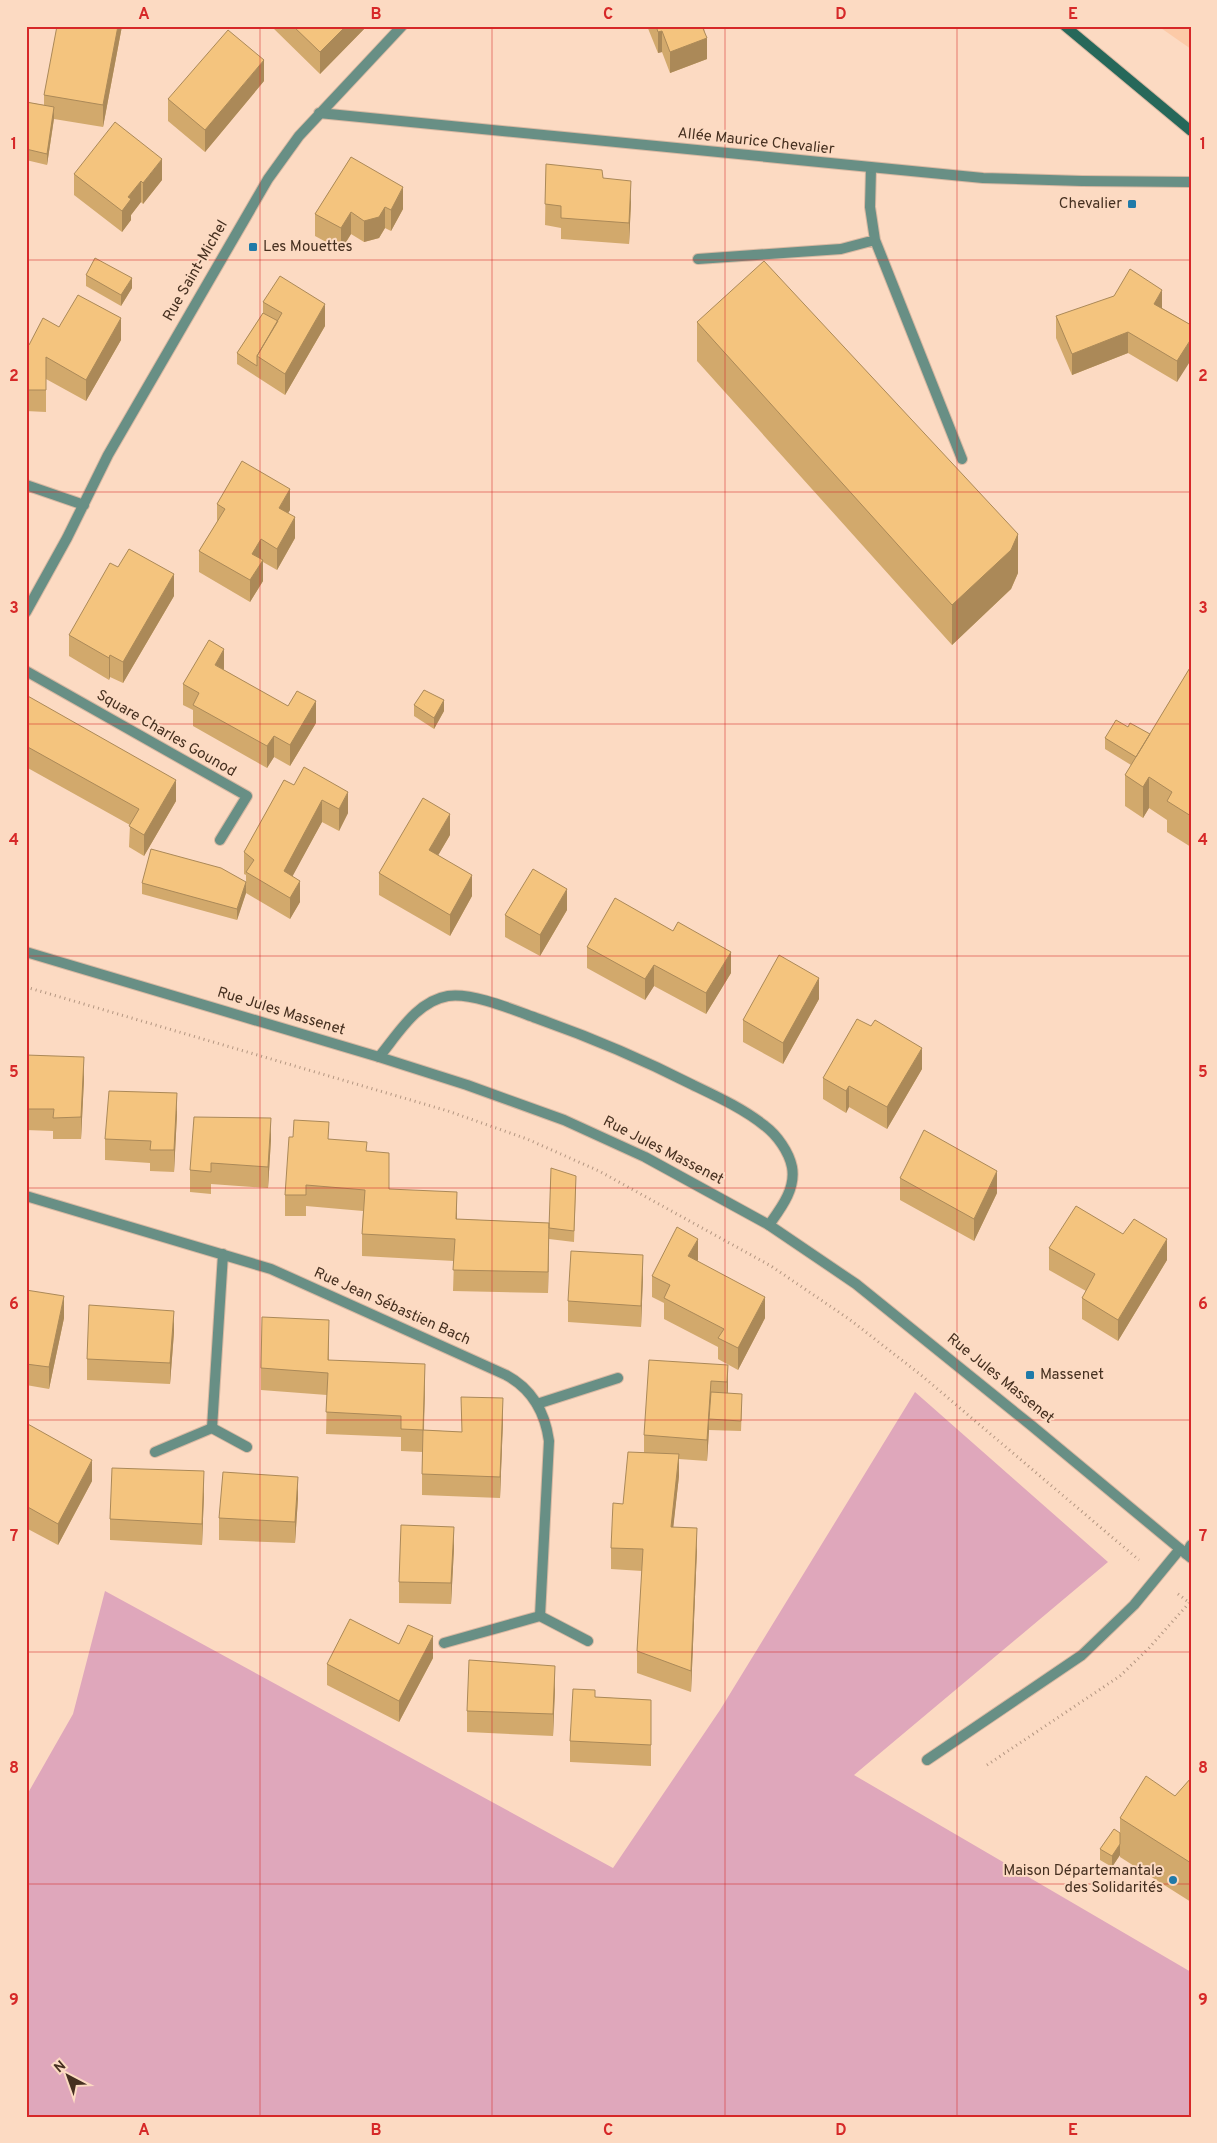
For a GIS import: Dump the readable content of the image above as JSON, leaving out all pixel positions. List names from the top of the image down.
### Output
{
  "streets": {
    "street": [
      "Allée Maurice Chevalier",
      "Rue Saint-Michel",
      "Square Charles Gounod",
      "Rue Jules Massenet",
      "Rue Jean Sébastien Bach"
    ]
  },
  "crossings": [
    ["Allée Maurice Chevalier", "Rue Saint-Michel"]
  ],
  "places": {
    "transit": ["Chevalier", "Les Mouettes", "Massenet"],
    "other": ["Maison Départemantale des Solidarités"]
  },
  "north": "top left",
  "grid": {
    "columns": [
      "A",
      "B",
      "C",
      "D",
      "E"
    ],
    "rows": [
      "1",
      "2",
      "3",
      "4",
      "5",
      "6",
      "7",
      "8",
      "9"
    ]
  }
}
